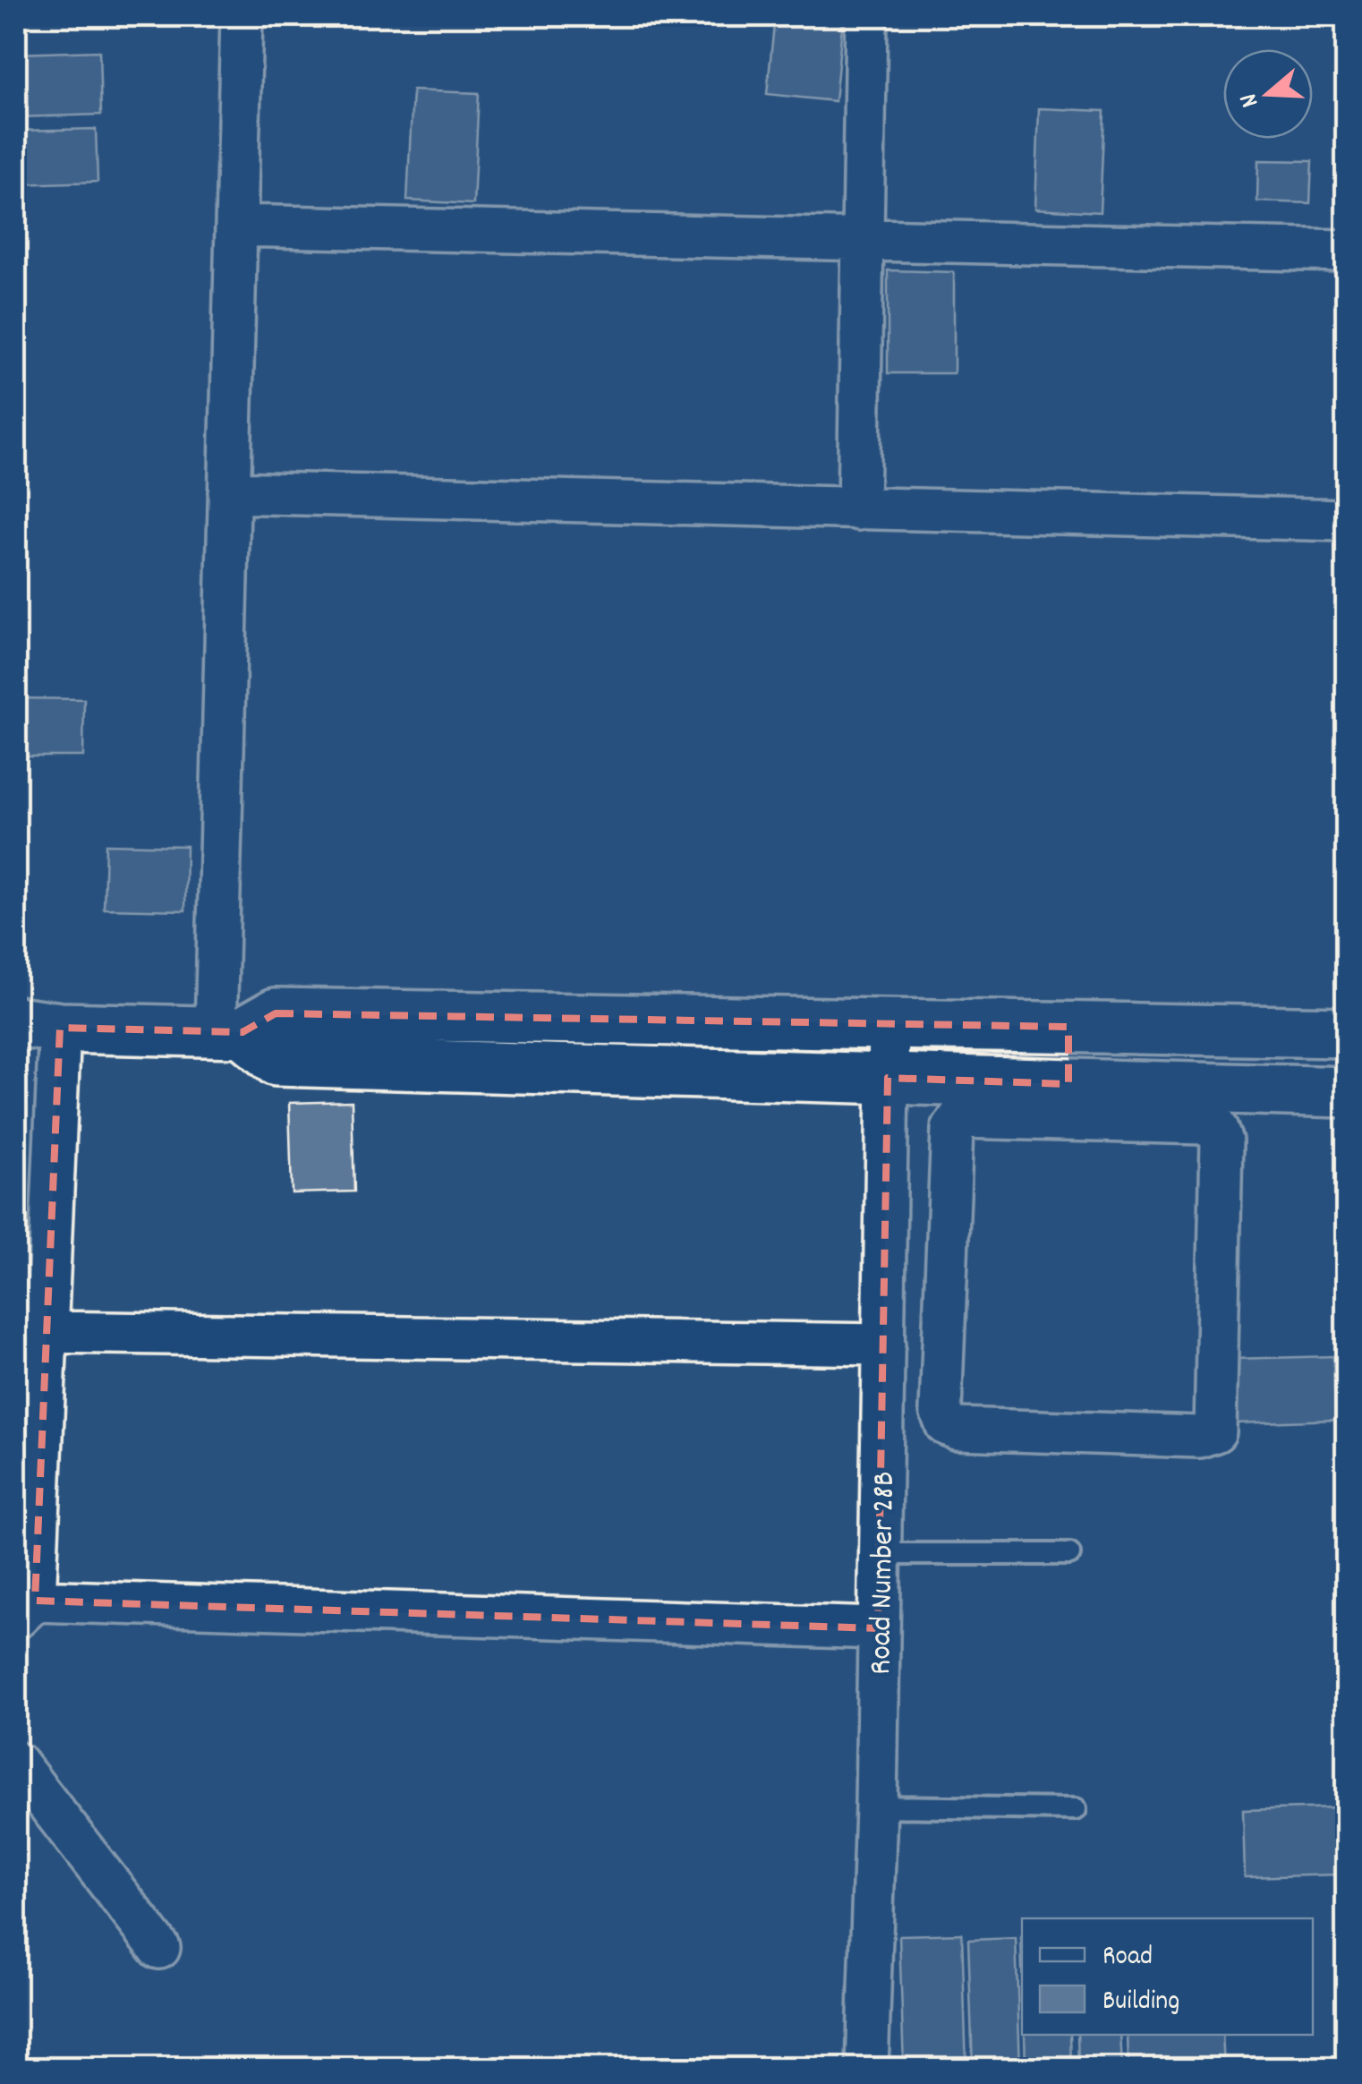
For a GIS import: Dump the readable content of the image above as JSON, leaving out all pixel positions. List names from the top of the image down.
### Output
{
  "streets": {
    "street": ["Road Number 28B"]
  },
  "legend": ["Road", "Building"],
  "north": "left"
}
